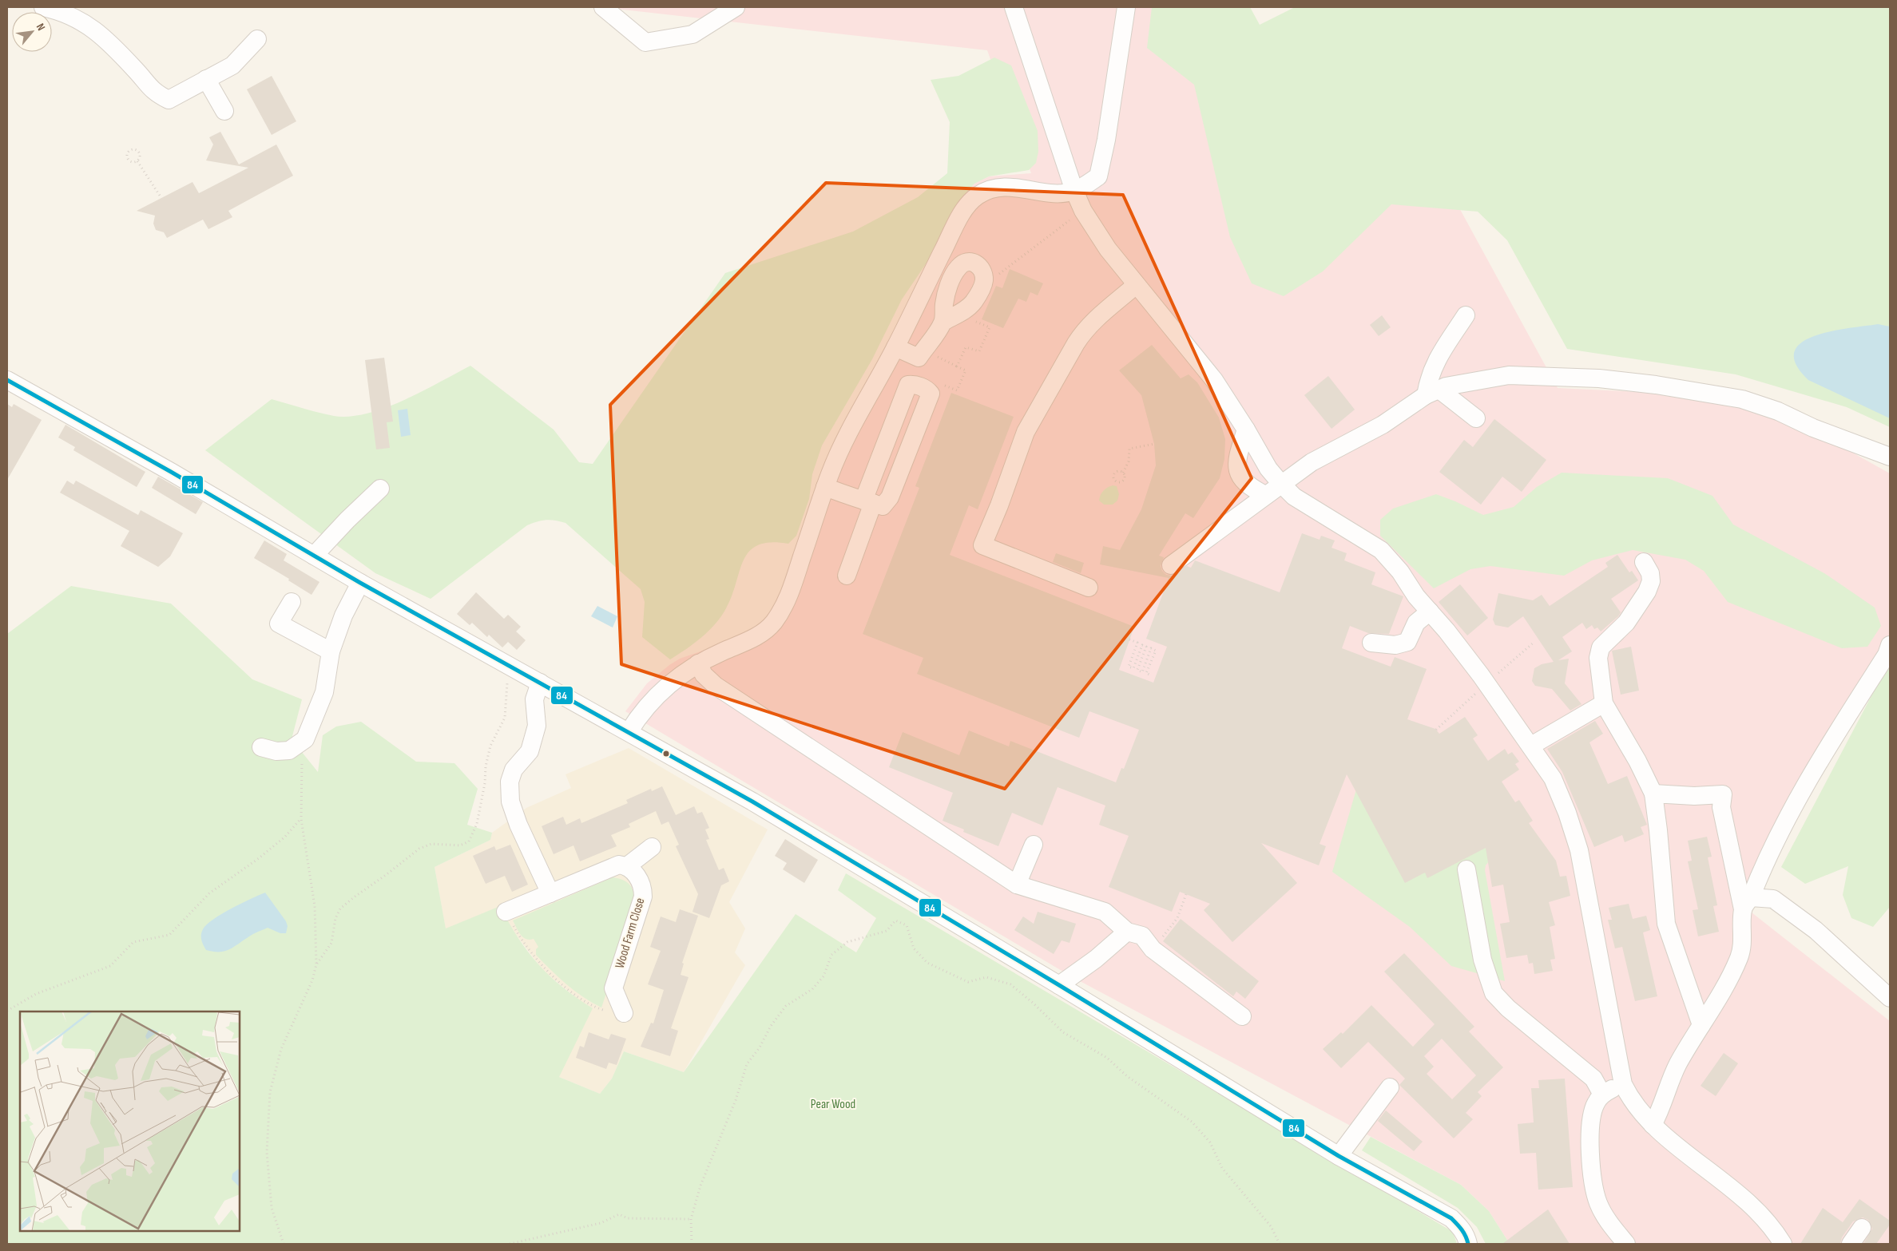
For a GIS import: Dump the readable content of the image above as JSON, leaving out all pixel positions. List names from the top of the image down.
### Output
{
  "streets": {
    "street": ["Wood Farm Close"]
  },
  "parks": ["Pear Wood"],
  "lines": ["transit line 84"],
  "north": "top right"
}
